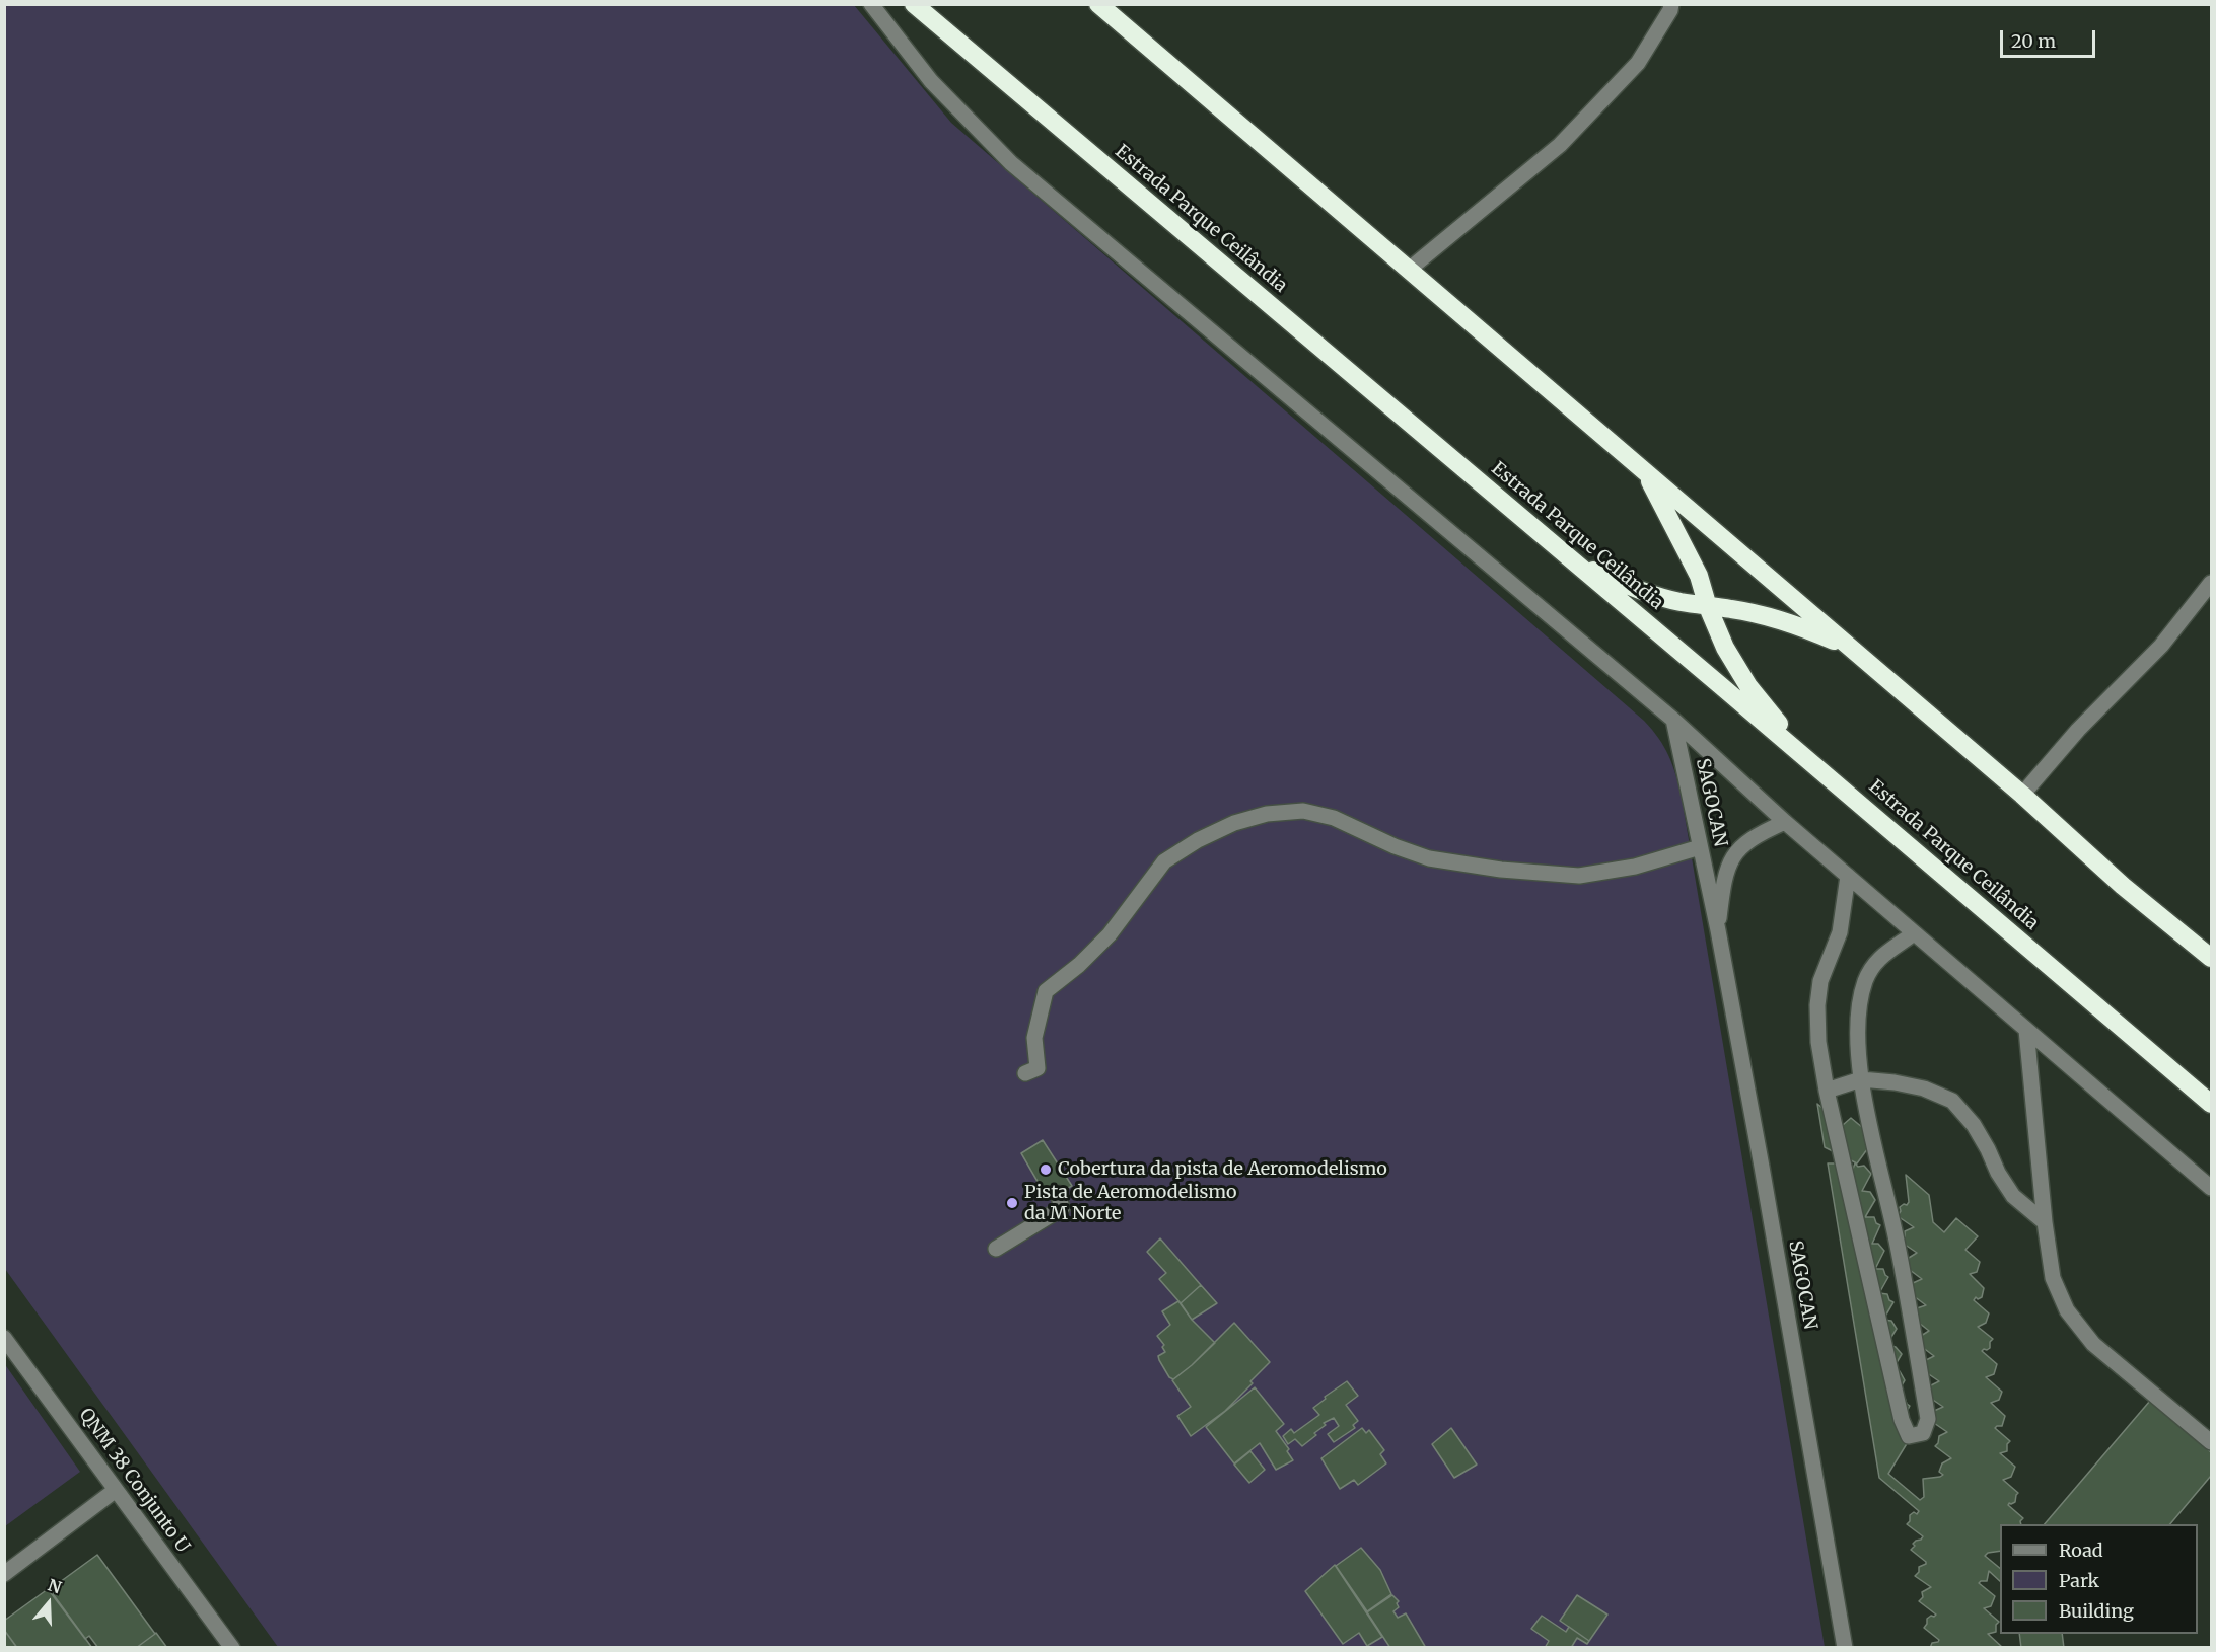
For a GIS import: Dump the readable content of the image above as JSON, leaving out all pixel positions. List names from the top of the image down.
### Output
{
  "streets": {
    "highway": ["Estrada Parque Ceilândia"],
    "street": ["SAGOCAN", "QNM 38 Conjunto U"]
  },
  "places": ["Cobertura da pista de Aeromodelismo", "Pista de Aeromodelismo da M Norte"],
  "legend": ["Road", "Park", "Building"],
  "scale_bar": "20 m",
  "north": "top"
}
